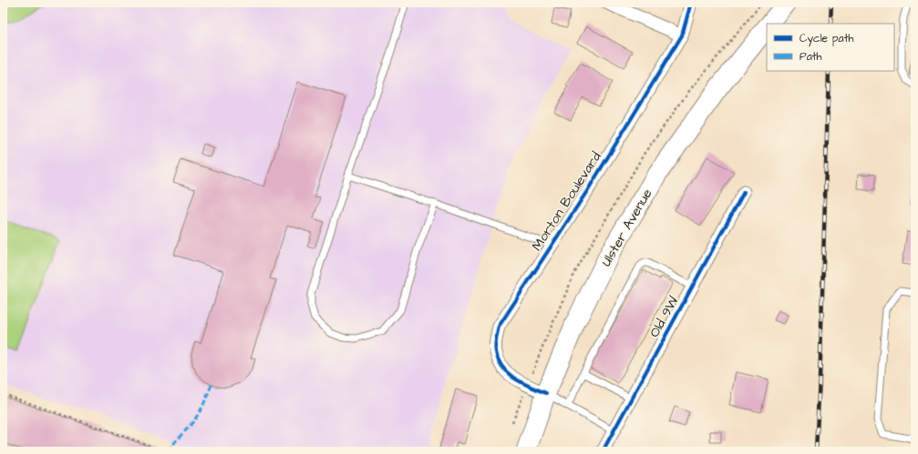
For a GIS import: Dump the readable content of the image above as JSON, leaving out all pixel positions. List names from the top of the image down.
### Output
{
  "streets": {
    "main road": ["Ulster Avenue"],
    "street": ["Morton Boulevard", "Old 9W"]
  },
  "crossings": [
    ["Morton Boulevard", "Ulster Avenue"]
  ],
  "legend": ["Cycle path", "Path"]
}
